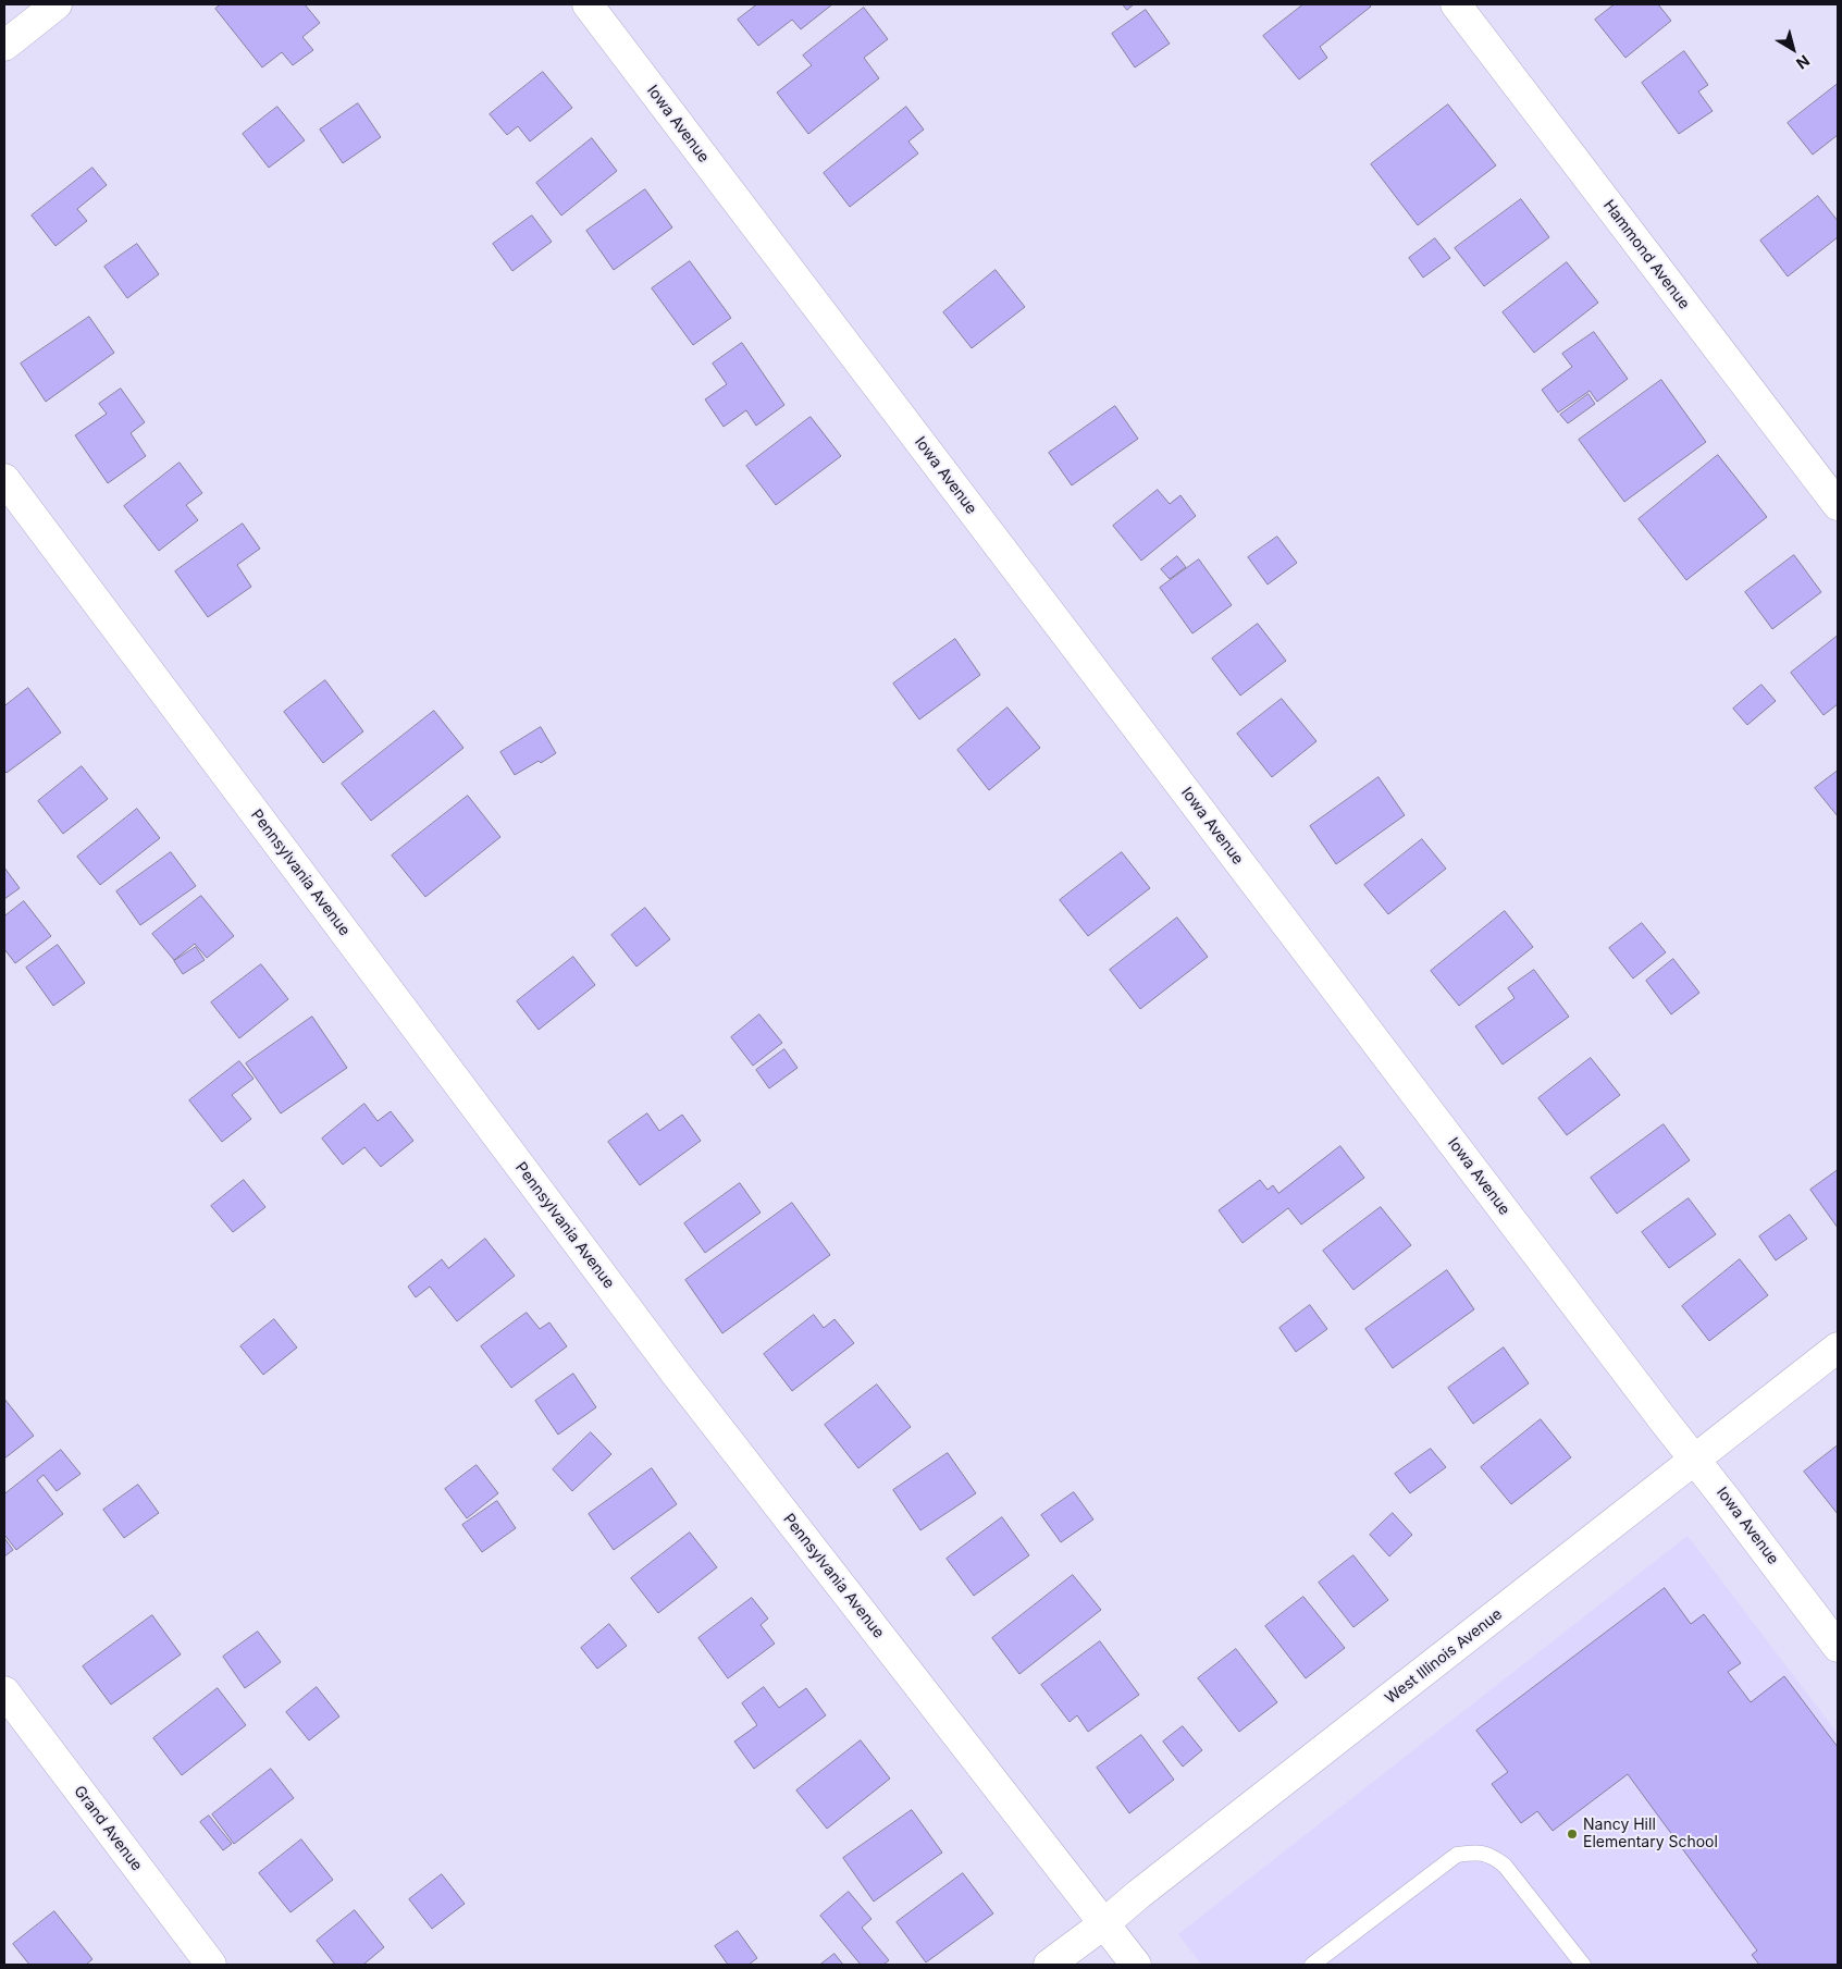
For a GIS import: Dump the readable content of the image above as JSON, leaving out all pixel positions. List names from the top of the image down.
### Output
{
  "streets": {
    "street": [
      "Iowa Avenue",
      "Hammond Avenue",
      "Pennsylvania Avenue",
      "West Illinois Avenue",
      "Grand Avenue"
    ]
  },
  "crossings": [
    ["Iowa Avenue", "West Illinois Avenue"],
    ["Pennsylvania Avenue", "West Illinois Avenue"]
  ],
  "places": ["Nancy Hill Elementary School"],
  "north": "bottom right"
}
